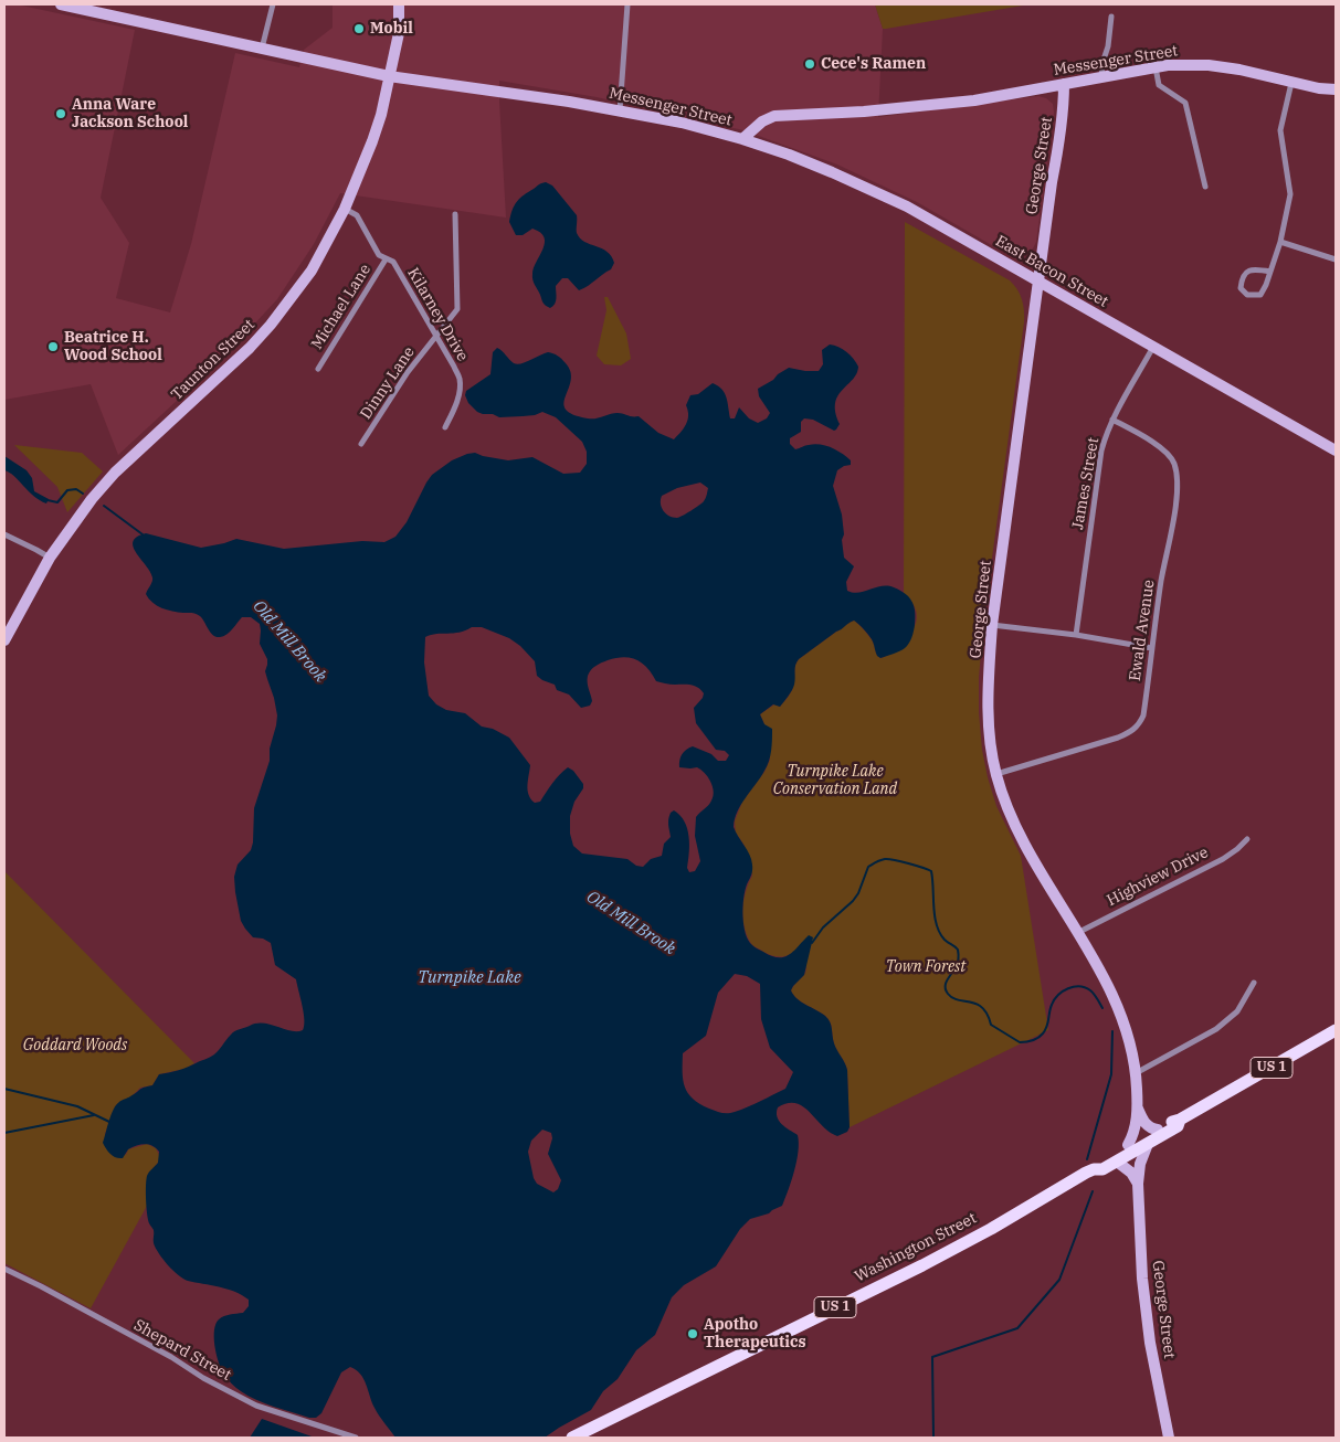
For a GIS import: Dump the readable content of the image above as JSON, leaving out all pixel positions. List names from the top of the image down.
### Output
{
  "streets": {
    "main road": [
      "Messenger Street",
      "George Street",
      "East Bacon Street",
      "Taunton Street",
      "US 1",
      "Washington Street"
    ],
    "street": [
      "Michael Lane",
      "Kilarney Drive",
      "Dinny Lane",
      "James Street",
      "Ewald Avenue",
      "Highview Drive",
      "Shepard Street"
    ]
  },
  "crossings": [
    ["Messenger Street", "George Street"],
    ["Messenger Street", "East Bacon Street"],
    ["Messenger Street", "Taunton Street"],
    ["George Street", "East Bacon Street"],
    ["George Street", "Ewald Avenue"],
    ["George Street", "Highview Drive"],
    ["George Street", "Washington Street"],
    ["East Bacon Street", "James Street"],
    ["Michael Lane", "Kilarney Drive"],
    ["Kilarney Drive", "Taunton Street"],
    ["Kilarney Drive", "Dinny Lane"],
    ["James Street", "Ewald Avenue"]
  ],
  "water": ["Old Mill Brook", "Turnpike Lake"],
  "parks": ["Turnpike Lake Conservation Land", "Town Forest", "Goddard Woods"],
  "places": [
    "Mobil",
    "Cece's Ramen",
    "Anna Ware Jackson School",
    "Beatrice H. Wood School",
    "Apotho Therapeutics"
  ]
}
